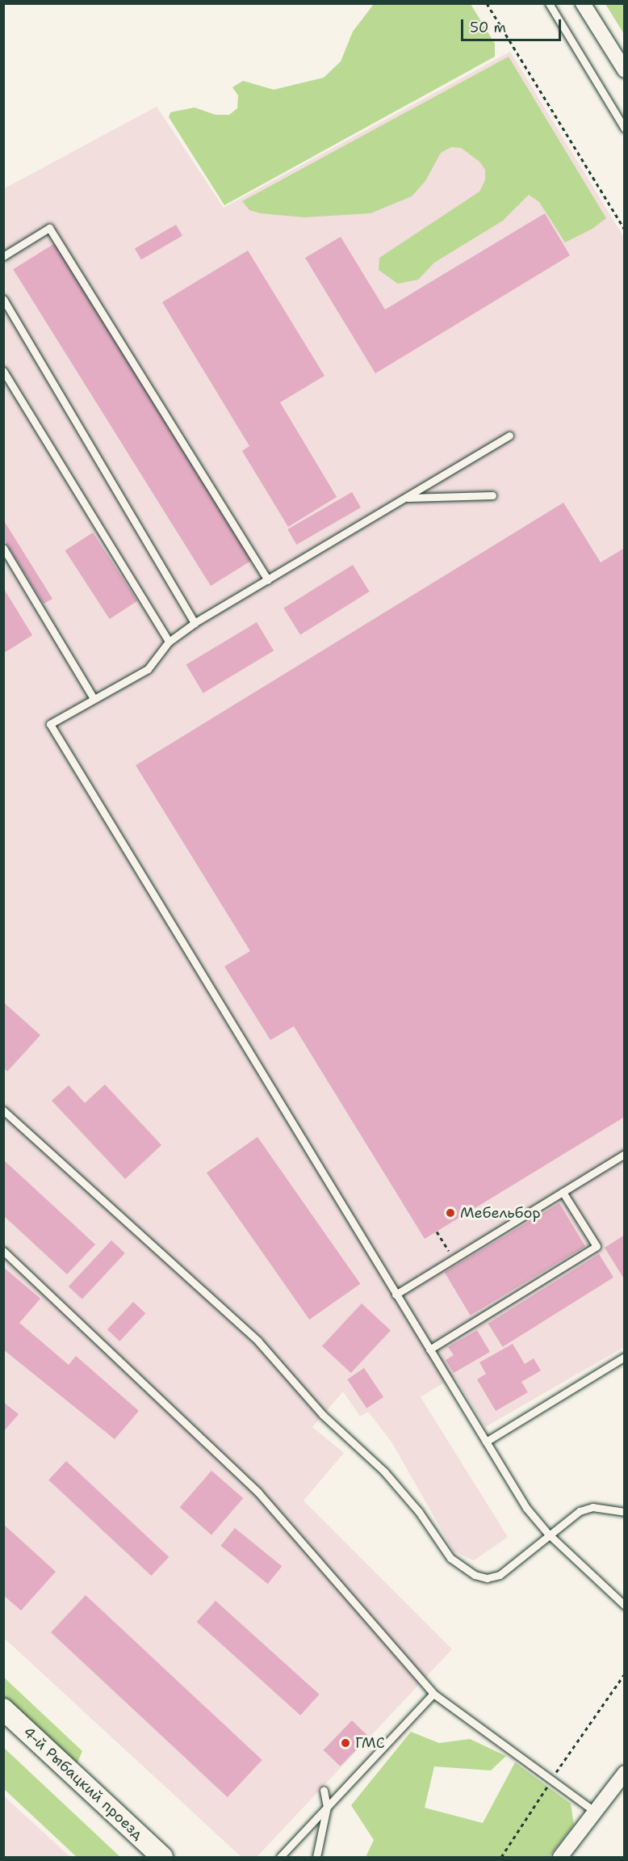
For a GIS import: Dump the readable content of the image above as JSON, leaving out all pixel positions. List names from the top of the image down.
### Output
{
  "streets": {
    "street": ["4-й Рыбацкий проезд"]
  },
  "places": ["Мебельбор", "ГМС"],
  "scale_bar": "50 m"
}
